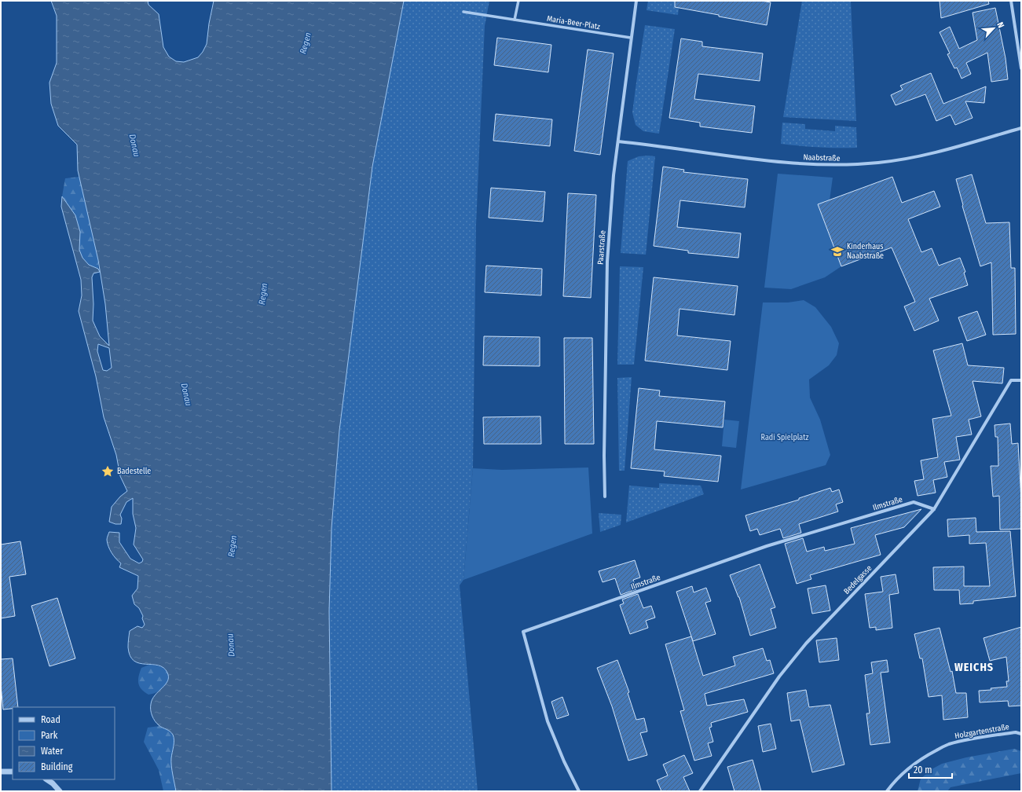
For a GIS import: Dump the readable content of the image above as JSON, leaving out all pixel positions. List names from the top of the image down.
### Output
{
  "streets": {
    "street": [
      "Maria-Beer-Platz",
      "Naabstraße",
      "Paarstraße",
      "Ilmstraße",
      "Bedelgasse",
      "Holzgartenstraße"
    ]
  },
  "crossings": [
    ["Maria-Beer-Platz", "Paarstraße"],
    ["Naabstraße", "Paarstraße"],
    ["Ilmstraße", "Bedelgasse"]
  ],
  "districts": ["WEICHS"],
  "water": ["Regen", "Donau"],
  "parks": ["Radi Spielplatz"],
  "places": {
    "school or university": ["Kinderhaus Naabstraße"],
    "place": ["Badestelle"]
  },
  "legend": [
    "Road",
    "Park",
    "Water",
    "Building"
  ],
  "scale_bar": "20 m",
  "north": "top right"
}
